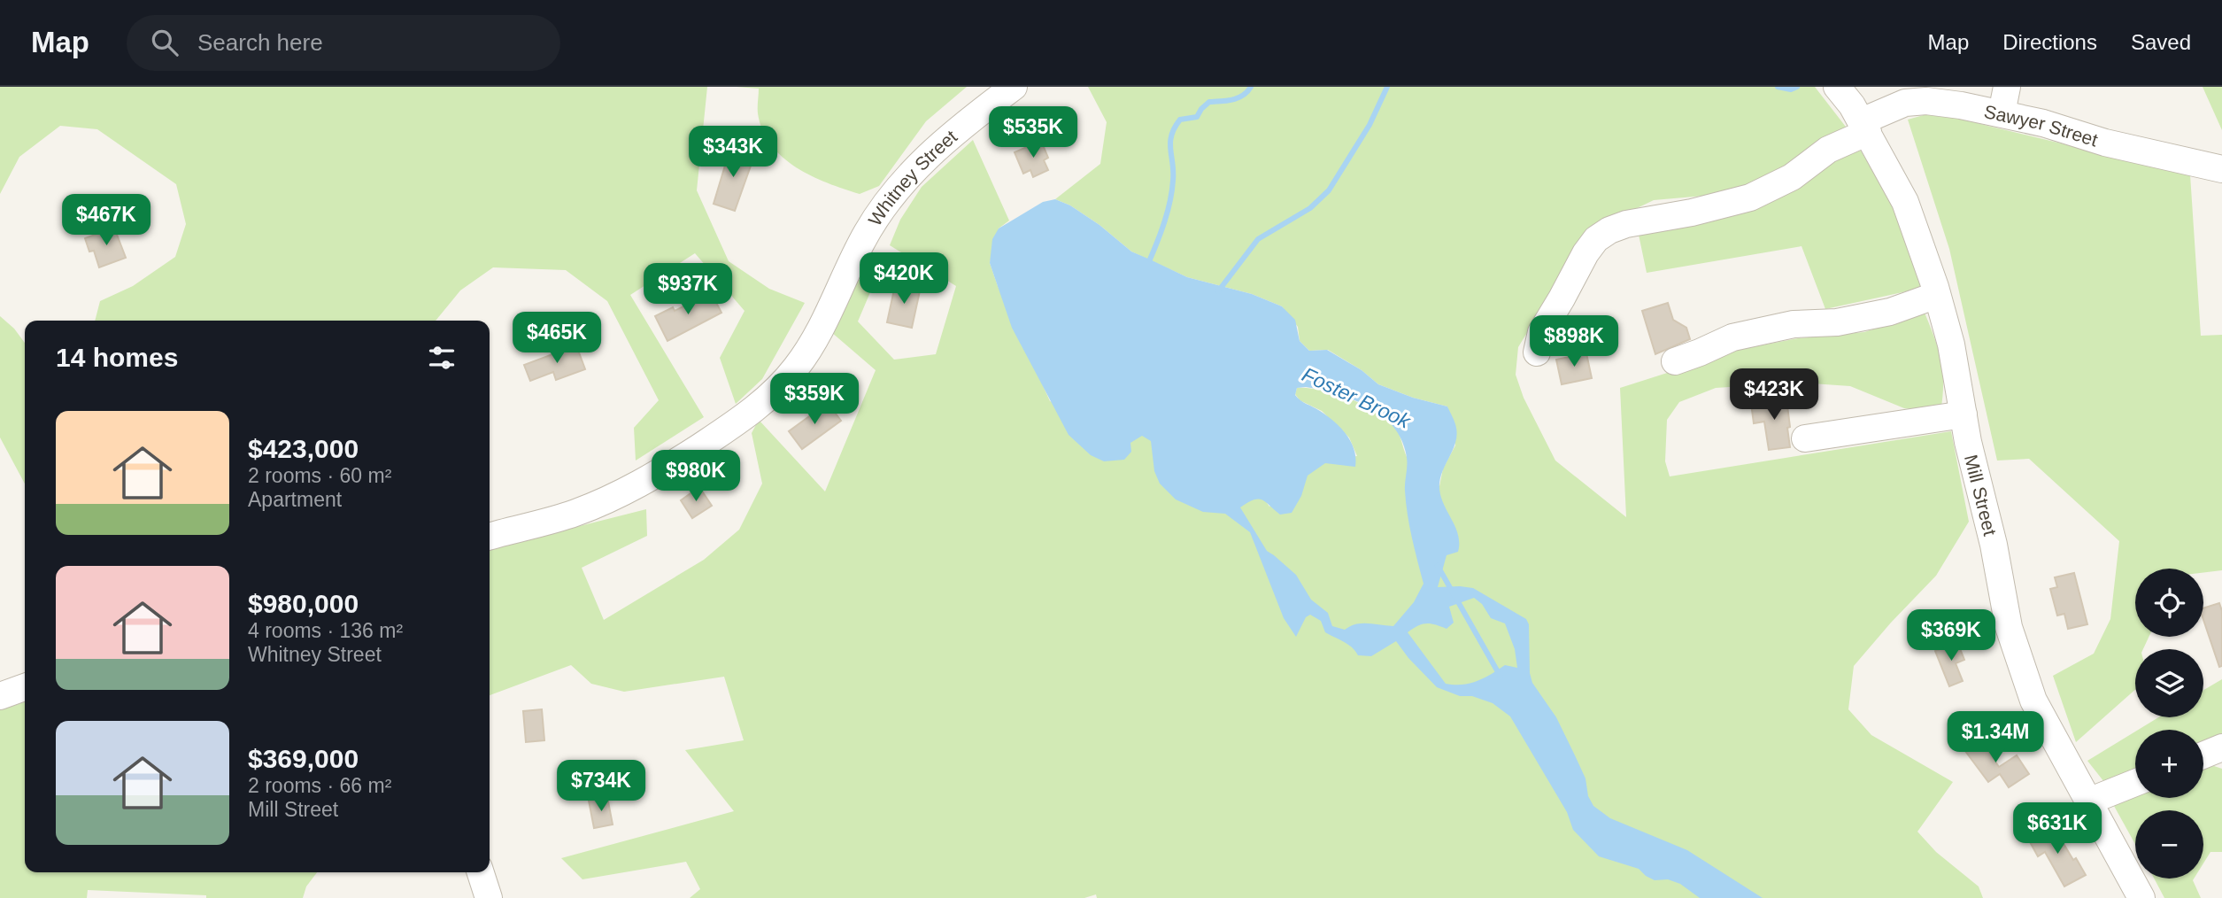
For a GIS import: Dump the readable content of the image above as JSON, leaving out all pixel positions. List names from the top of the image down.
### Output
{
  "streets": {
    "street": ["Sawyer Street", "Whitney Street", "Mill Street"]
  },
  "crossings": [
    ["Sawyer Street", "Mill Street"]
  ],
  "water": ["Foster Brook"],
  "page": {
    "header": "Map",
    "search": "Search here",
    "nav": ["Map", "Directions", "Saved"],
    "price": [
      "$535K",
      "$343K",
      "$467K",
      "$420K",
      "$937K",
      "$465K",
      "$898K",
      "$423K",
      "$359K",
      "$980K",
      "$369K",
      "$1.34M",
      "$734K",
      "$631K"
    ],
    "heading": "14 homes",
    "list": [
      {
        "name": "$423,000",
        "note": "2 rooms · 60 m² · Apartment"
      },
      {
        "name": "$980,000",
        "note": "4 rooms · 136 m² · Whitney Street"
      },
      {
        "name": "$369,000",
        "note": "2 rooms · 66 m² · Mill Street"
      }
    ],
    "map_buttons": ["+", "−"]
  }
}
